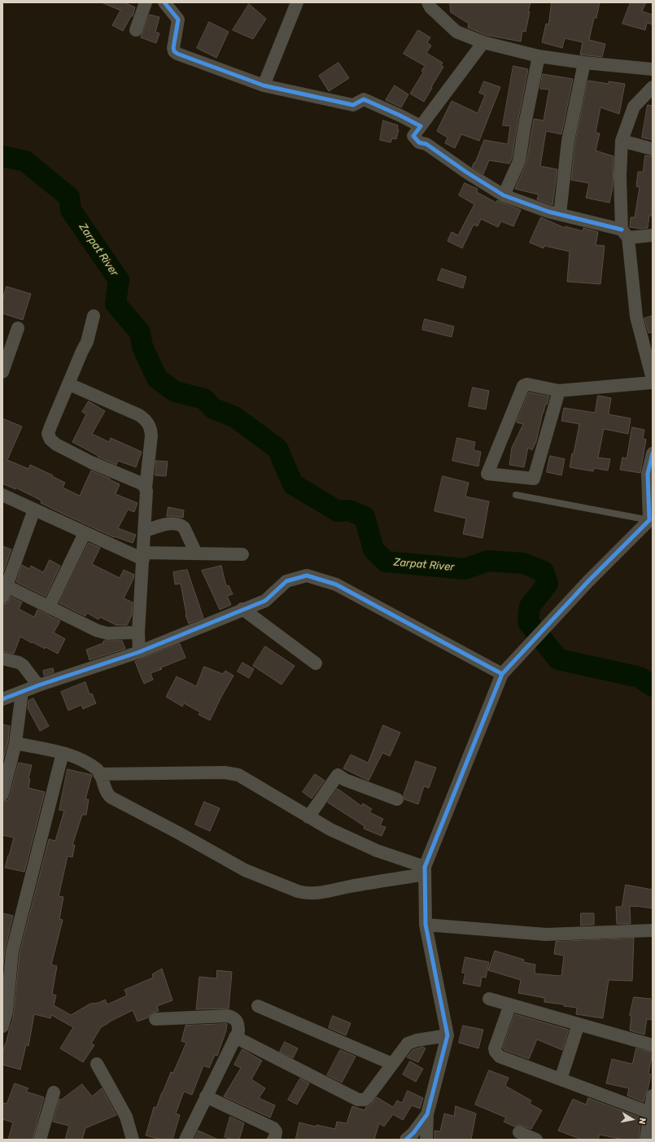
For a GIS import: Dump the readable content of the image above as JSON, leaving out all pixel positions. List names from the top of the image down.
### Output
{
  "water": ["Zarpat River"],
  "north": "right"
}
